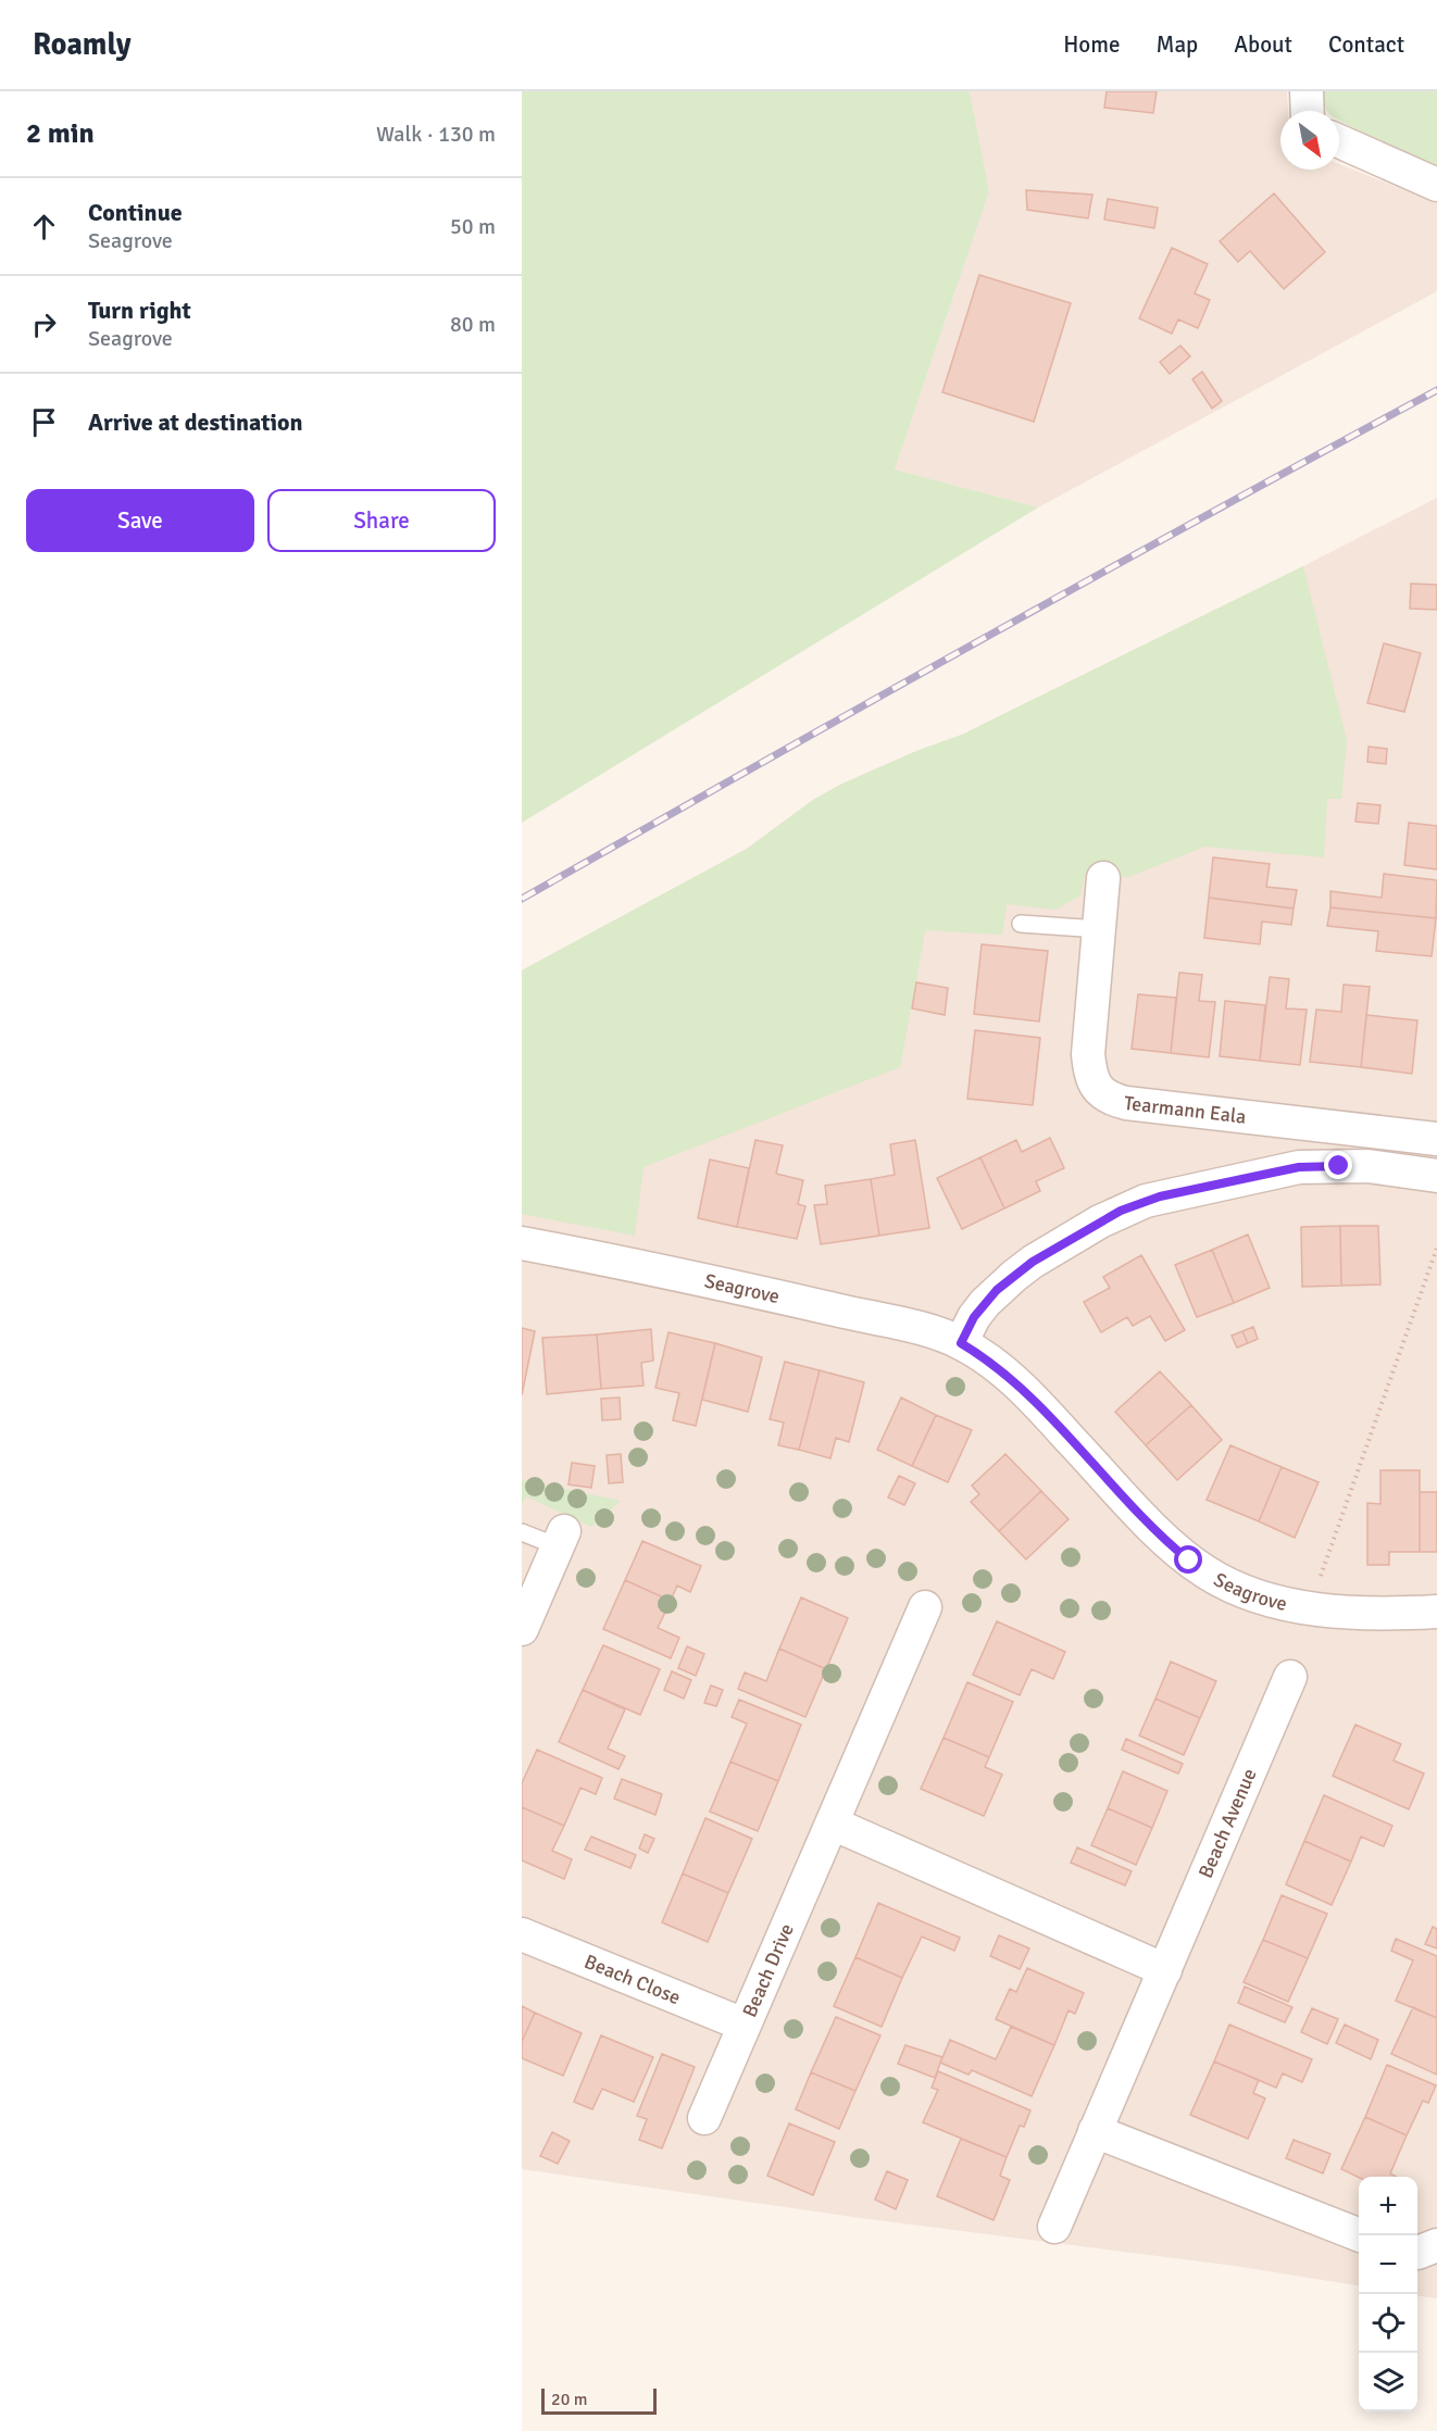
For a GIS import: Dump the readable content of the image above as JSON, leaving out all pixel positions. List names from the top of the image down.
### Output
{
  "streets": {
    "street": [
      "Tearmann Eala",
      "Seagrove",
      "Beach Avenue",
      "Beach Drive",
      "Beach Close"
    ]
  },
  "crossings": [
    ["Beach Drive", "Beach Close"]
  ],
  "scale_bar": "20 m",
  "north": "bottom right",
  "page": {
    "header": "Roamly",
    "nav": [
      "Home",
      "Map",
      "About",
      "Contact"
    ],
    "heading": ["2 min", "Walk · 130 m"],
    "list": [
      ["Continue", "Seagrove", "50 m"],
      ["Turn right", "Seagrove", "80 m"],
      "Arrive at destination"
    ],
    "buttons": ["Save", "Share"],
    "map_buttons": ["+", "−"],
    "scale": "20 m"
  }
}
